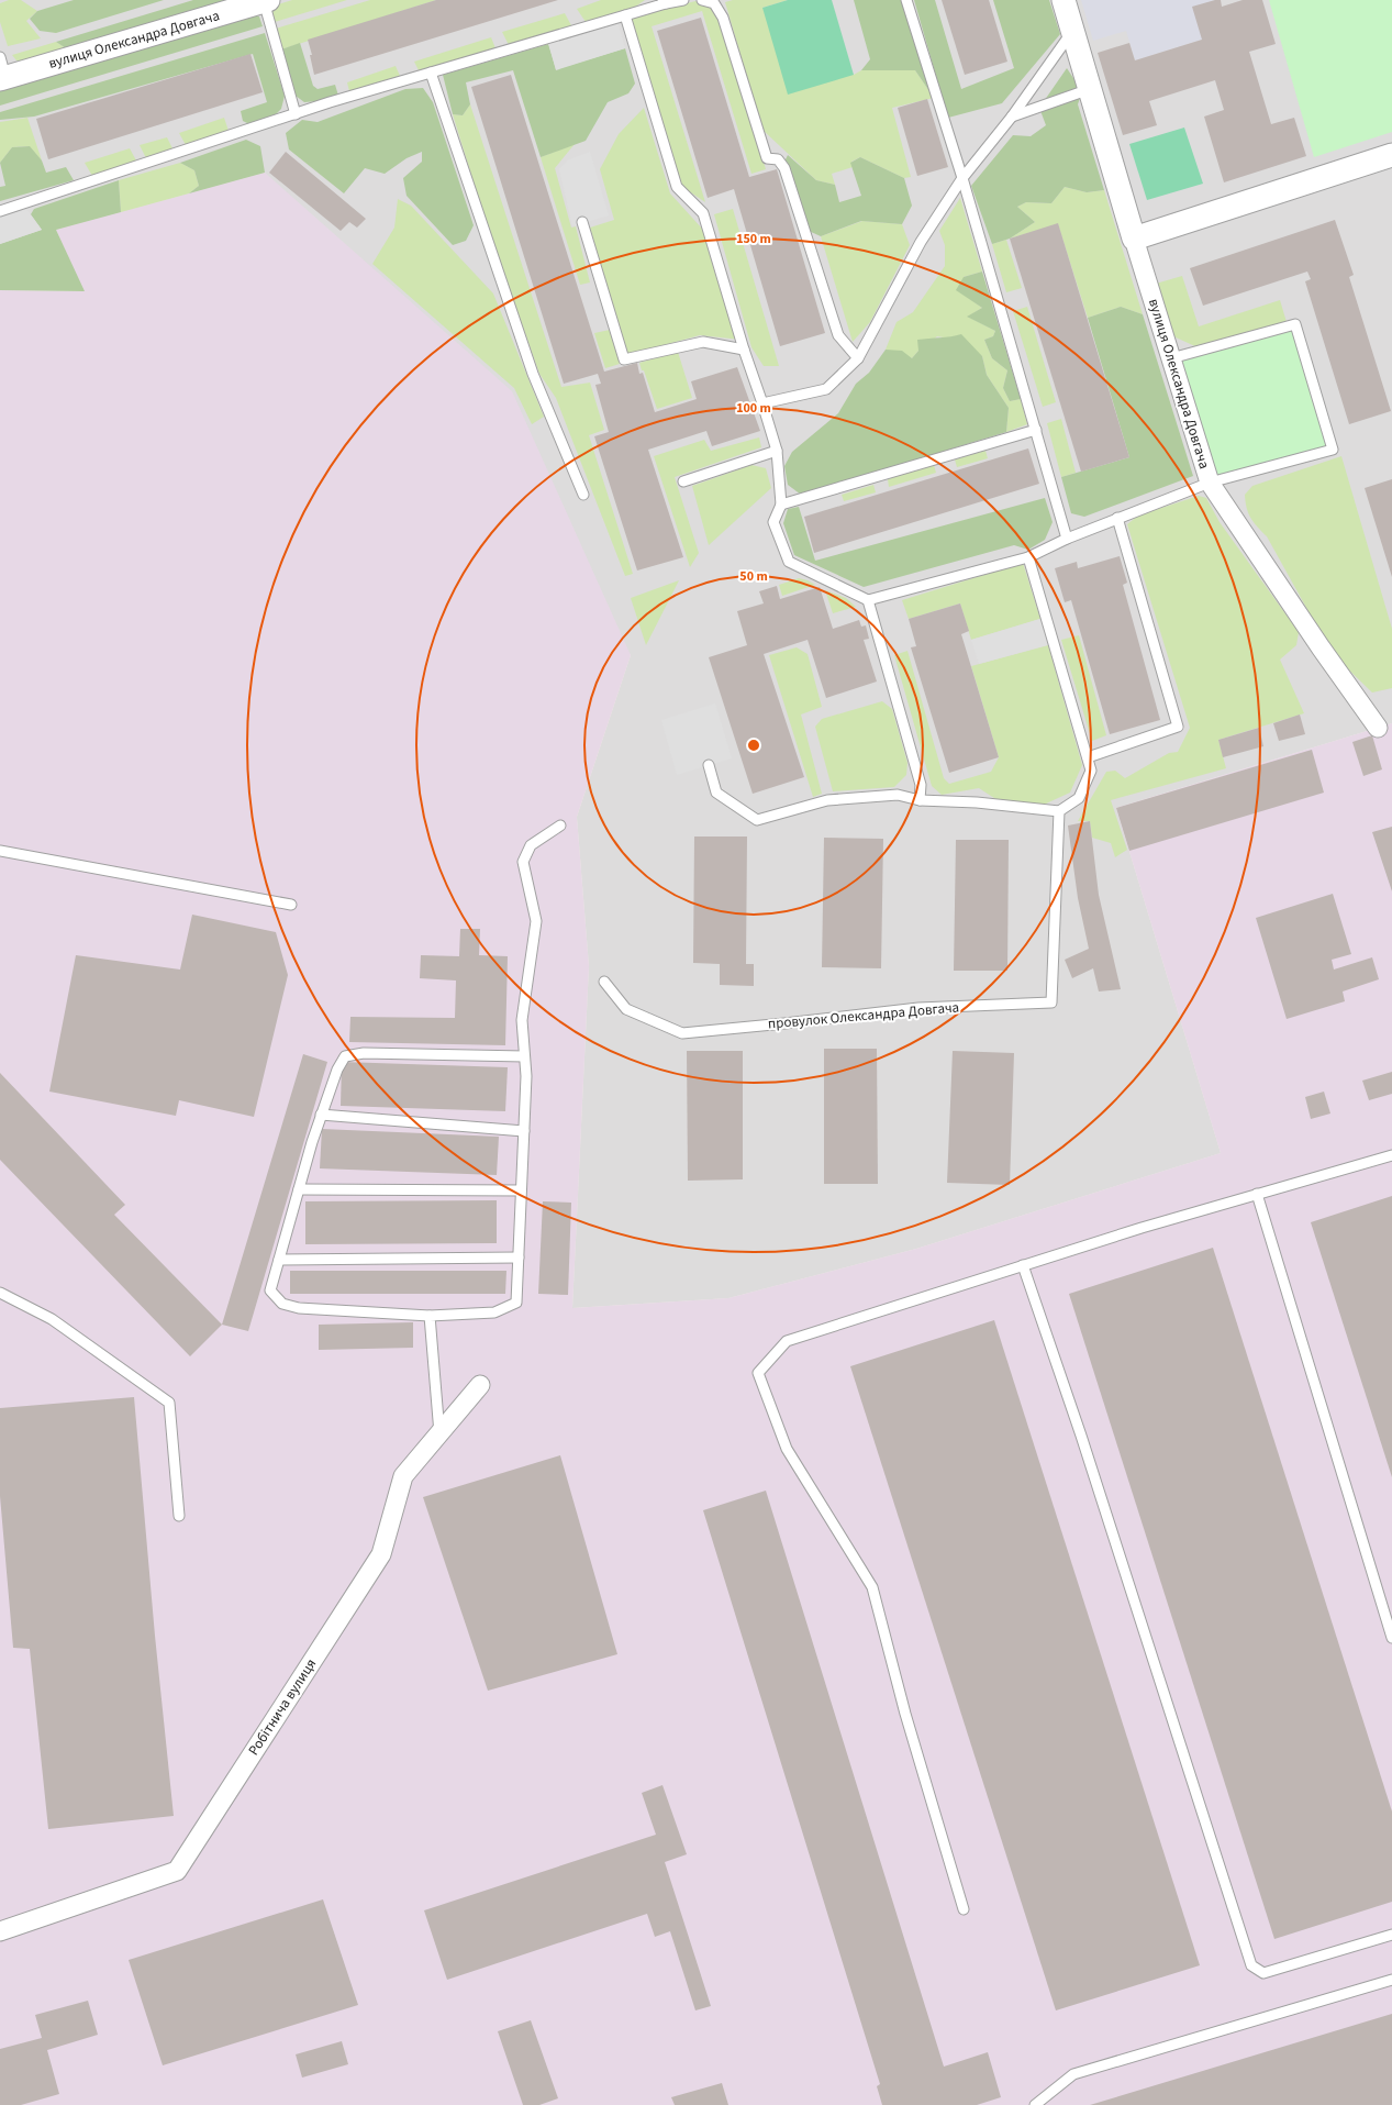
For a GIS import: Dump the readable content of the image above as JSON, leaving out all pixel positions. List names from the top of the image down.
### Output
{
  "streets": {
    "street": ["вулиця Олександра Довгача", "Робітнича вулиця"],
    "lane": ["провулок Олександра Довгача"]
  },
  "rings": ["150 m", "100 m", "50 m"]
}
